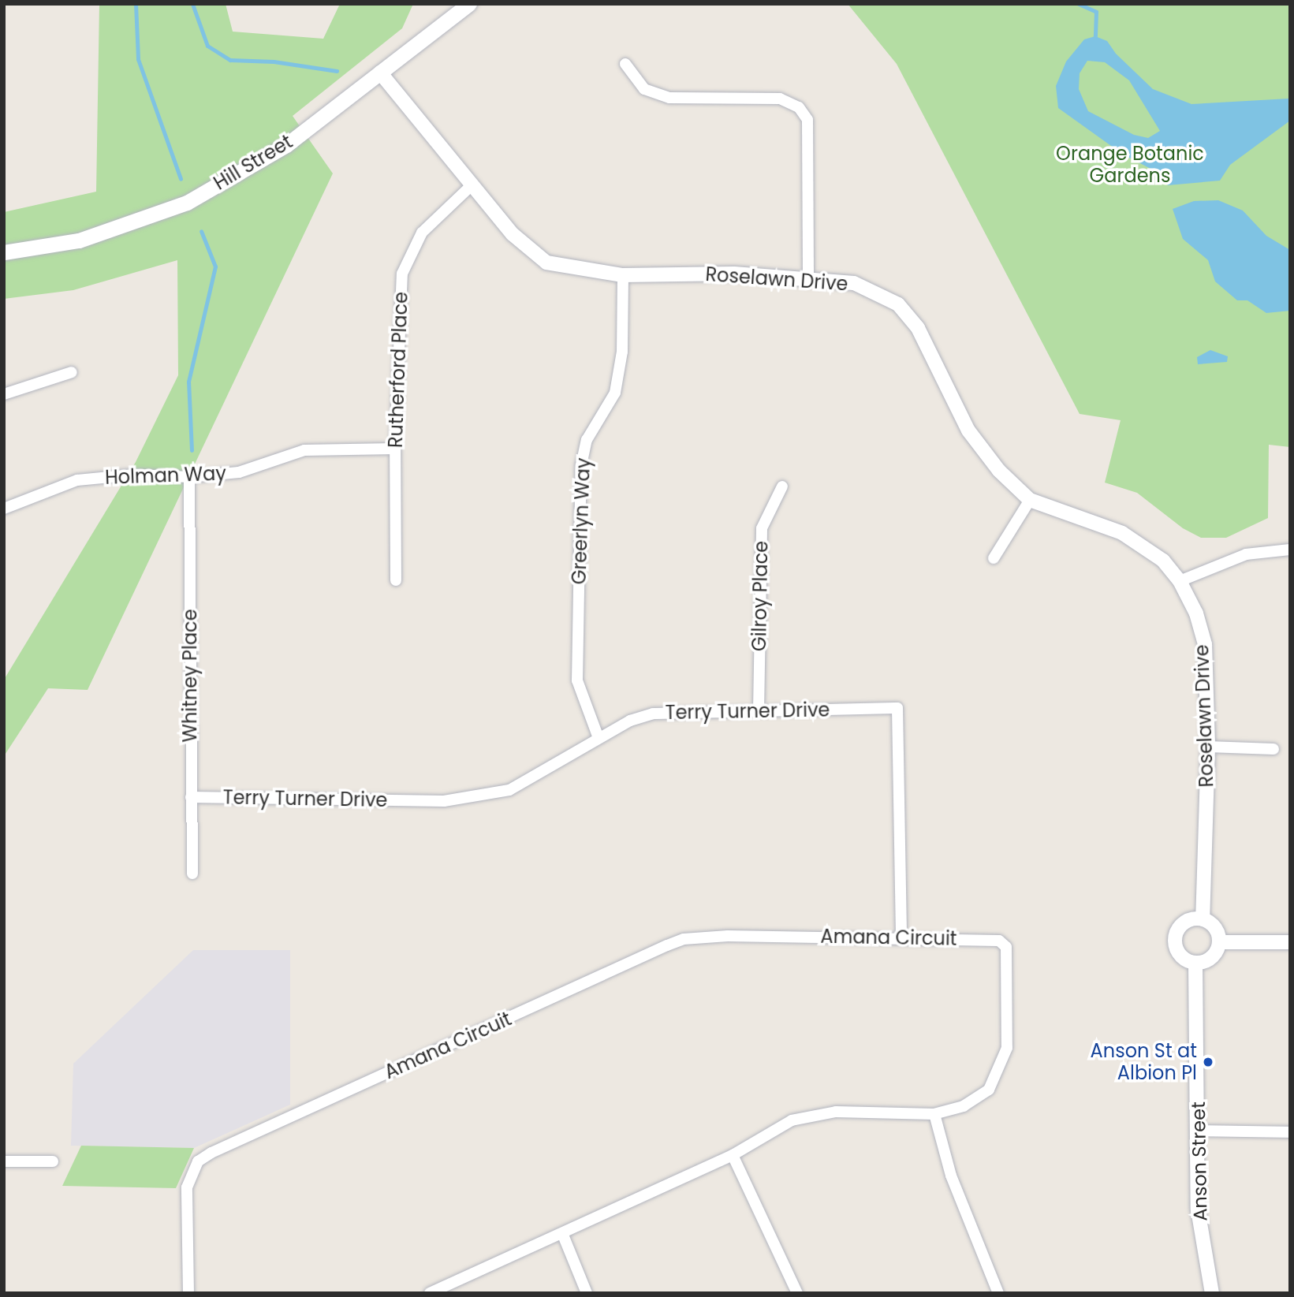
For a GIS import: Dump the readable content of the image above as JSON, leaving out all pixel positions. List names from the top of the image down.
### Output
{
  "streets": {
    "main road": ["Hill Street"],
    "street": [
      "Roselawn Drive",
      "Rutherford Place",
      "Holman Way",
      "Greerlyn Way",
      "Gilroy Place",
      "Whitney Place",
      "Terry Turner Drive",
      "Amana Circuit",
      "Anson Street"
    ]
  },
  "crossings": [
    ["Hill Street", "Roselawn Drive"],
    ["Roselawn Drive", "Rutherford Place"],
    ["Roselawn Drive", "Greerlyn Way"],
    ["Roselawn Drive", "Anson Street"],
    ["Rutherford Place", "Holman Way"],
    ["Holman Way", "Whitney Place"],
    ["Greerlyn Way", "Terry Turner Drive"],
    ["Gilroy Place", "Terry Turner Drive"],
    ["Whitney Place", "Terry Turner Drive"],
    ["Terry Turner Drive", "Amana Circuit"]
  ],
  "parks": ["Orange Botanic Gardens"],
  "places": ["Anson St at Albion Pl"]
}
